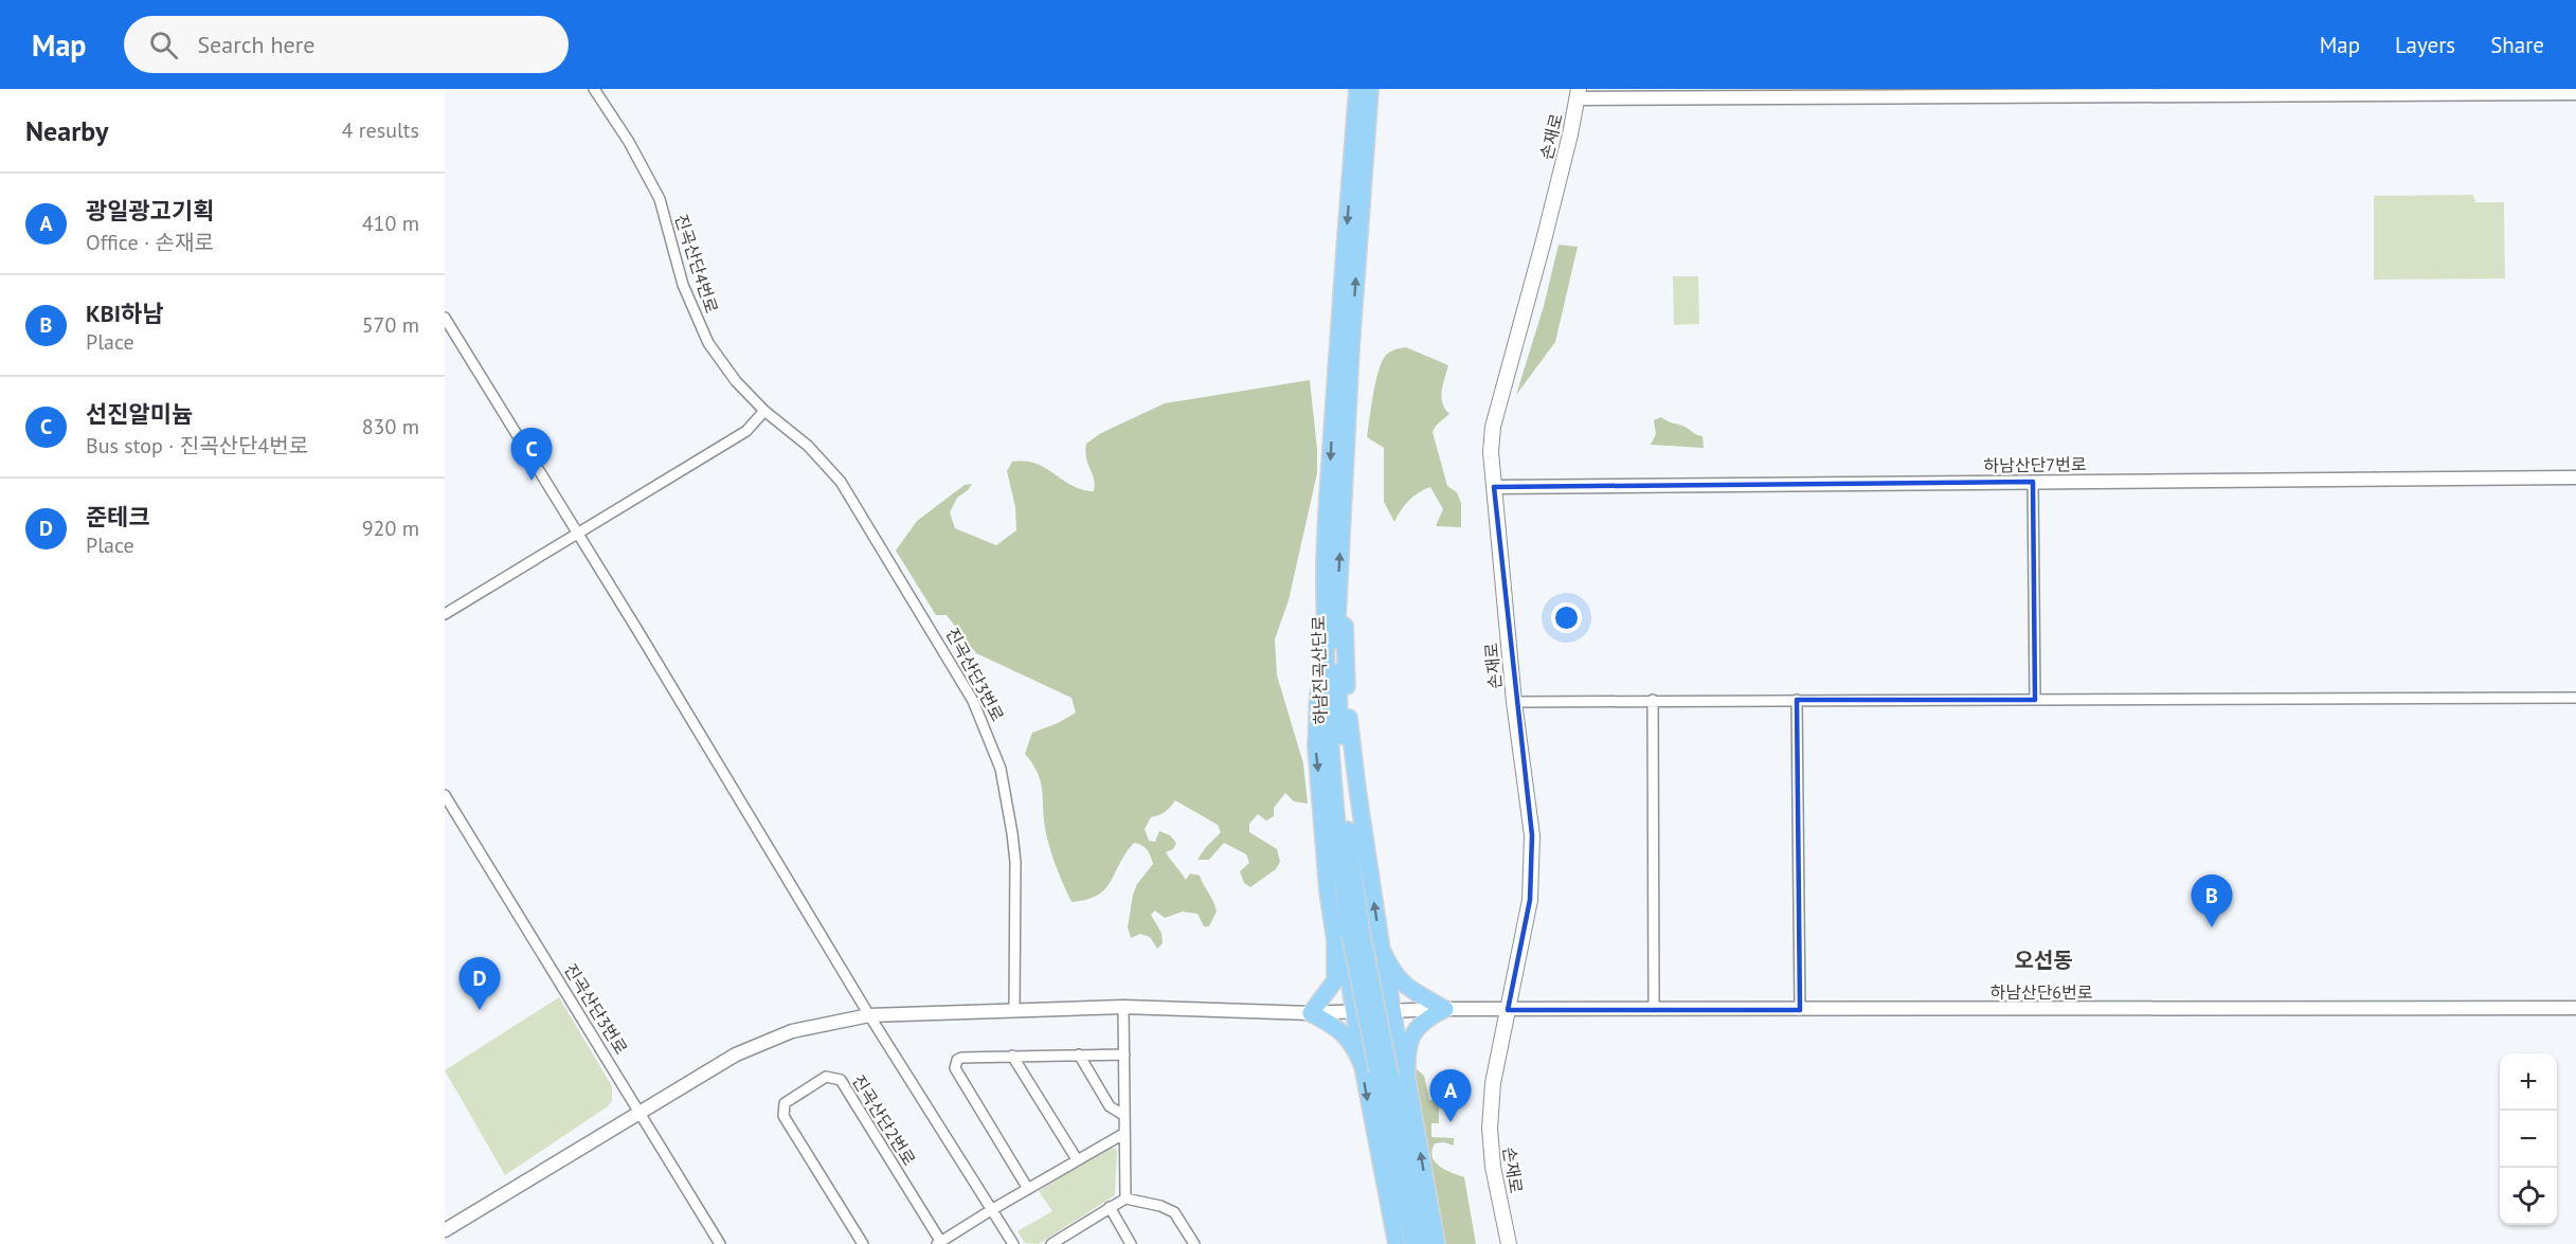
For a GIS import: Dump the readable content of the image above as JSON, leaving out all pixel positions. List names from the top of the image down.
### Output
{
  "streets": {
    "highway": ["하남진곡산단로"],
    "main road": ["손재로"],
    "street": [
      "진곡산단4번로",
      "하남산단7번로",
      "진곡산단3번로",
      "하남산단6번로",
      "진곡산단2번로"
    ]
  },
  "crossings": [
    ["손재로", "하남산단7번로"],
    ["손재로", "하남산단6번로"],
    ["진곡산단4번로", "진곡산단3번로"]
  ],
  "districts": ["오선동"],
  "page": {
    "header": "Map",
    "search": "Search here",
    "nav": ["Map", "Layers", "Share"],
    "heading": ["Nearby", "4 results"],
    "list": [
      {
        "mark": "A",
        "name": "광일광고기획",
        "note": "Office · 손재로",
        "value": "410 m"
      },
      {
        "mark": "B",
        "name": "KBI하남",
        "note": "Place",
        "value": "570 m"
      },
      {
        "mark": "C",
        "name": "선진알미늄",
        "note": "Bus stop · 진곡산단4번로",
        "value": "830 m"
      },
      {
        "mark": "D",
        "name": "준테크",
        "note": "Place",
        "value": "920 m"
      }
    ],
    "pins": [
      "C",
      "B",
      "D",
      "A"
    ],
    "map_buttons": ["+", "−"]
  }
}
